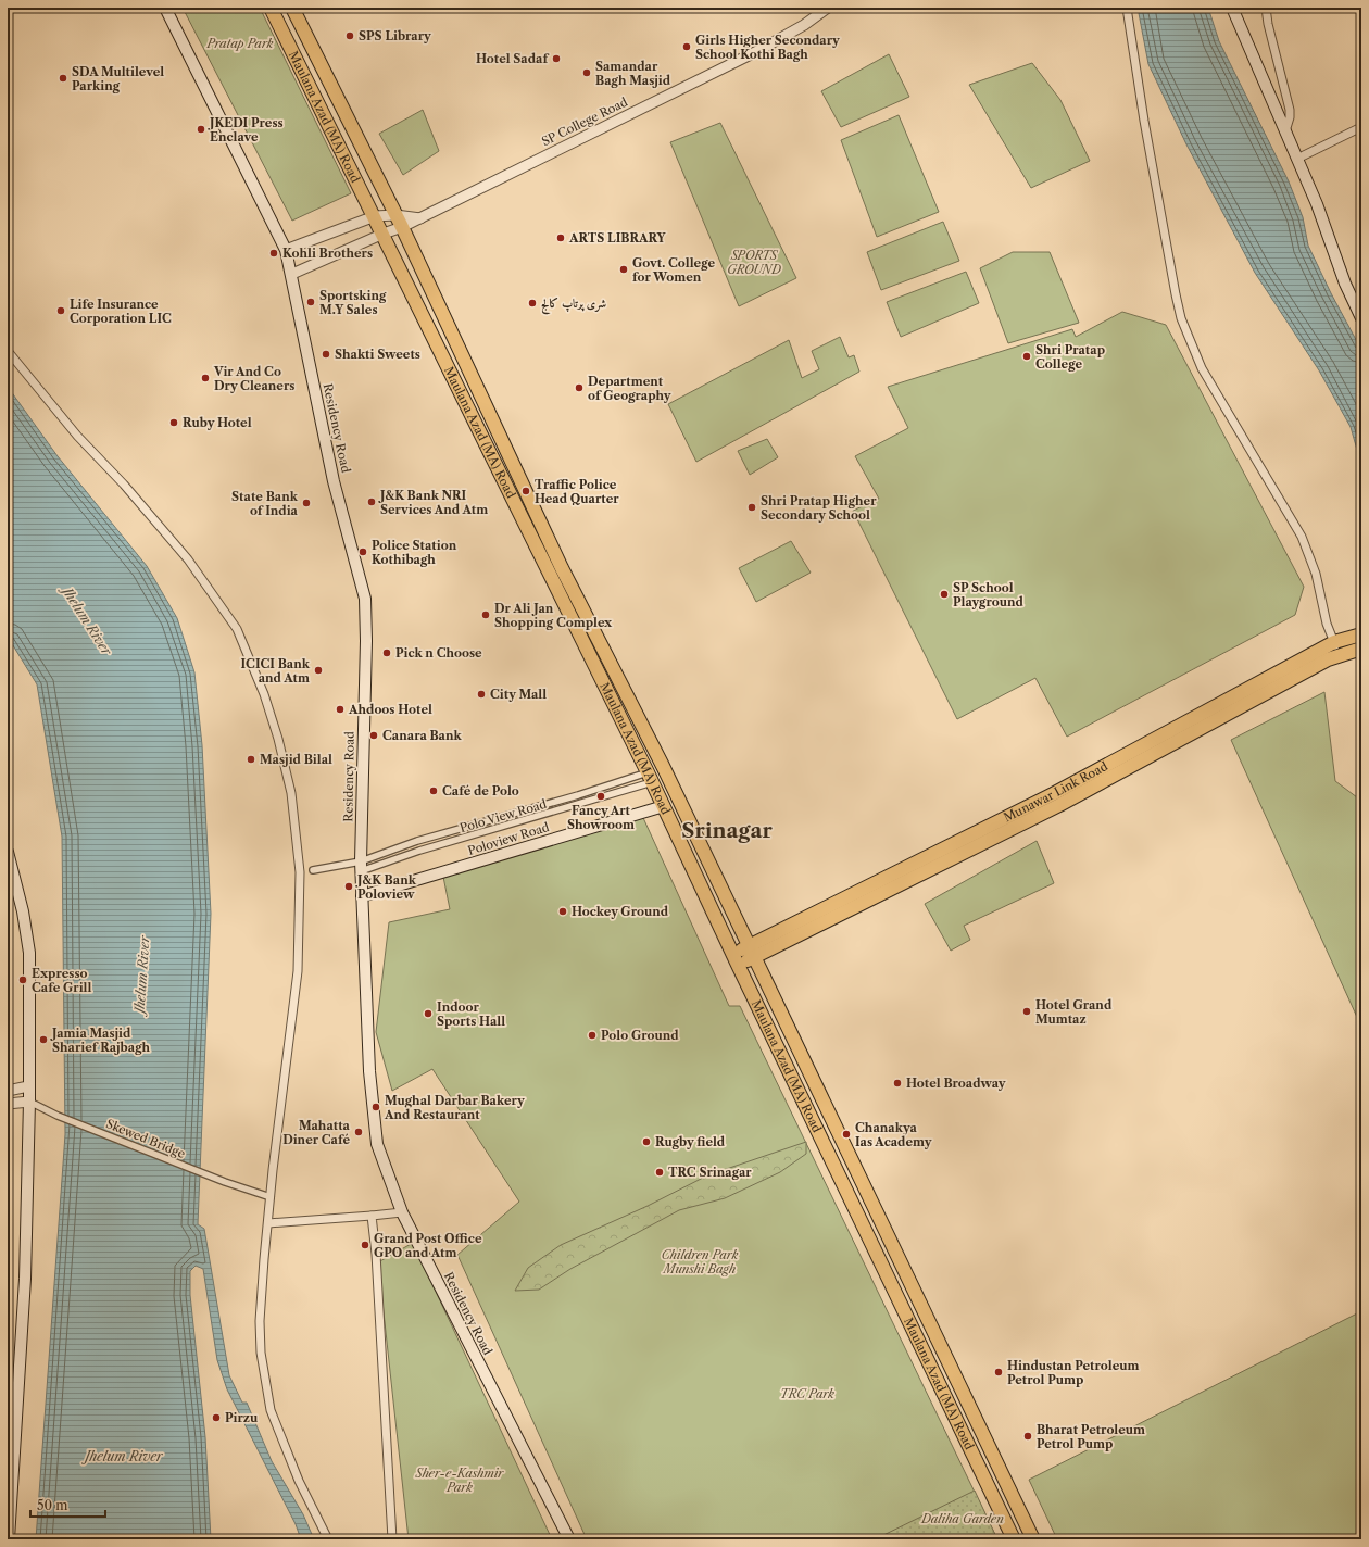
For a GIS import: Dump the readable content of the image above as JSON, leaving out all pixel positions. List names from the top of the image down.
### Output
{
  "streets": {
    "main road": [
      "Maulana Azad (MA) Road",
      "Residency Road",
      "Munawar Link Road",
      "Poloview Road"
    ],
    "street": ["SP College Road", "Polo View Road", "Skewed Bridge"]
  },
  "crossings": [
    ["Maulana Azad (MA) Road", "SP College Road"],
    ["Maulana Azad (MA) Road", "Munawar Link Road"],
    ["Maulana Azad (MA) Road", "Polo View Road"],
    ["Maulana Azad (MA) Road", "Poloview Road"],
    ["SP College Road", "Residency Road"],
    ["Residency Road", "Polo View Road"],
    ["Residency Road", "Poloview Road"]
  ],
  "districts": ["Srinagar"],
  "water": ["Jhelum River"],
  "parks": [
    "Pratap Park",
    "SPORTS GROUND",
    "Children Park Munshi Bagh",
    "TRC Park",
    "Sher-e-Kashmir Park",
    "Daliha Garden"
  ],
  "places": [
    "SPS Library",
    "Girls Higher Secondary School Kothi Bagh",
    "Hotel Sadaf",
    "Samandar Bagh Masjid",
    "SDA Multilevel Parking",
    "JKEDI Press Enclave",
    "ARTS LIBRARY",
    "Kohli Brothers",
    "Govt. College for Women",
    "Sportsking M.Y Sales",
    "شری پرتاپ کالج",
    "Life Insurance Corporation LIC",
    "Shakti Sweets",
    "Shri Pratap College",
    "Vir And Co Dry Cleaners",
    "Department of Geography",
    "Ruby Hotel",
    "Traffic Police Head Quarter",
    "J&K Bank NRI Services And Atm",
    "State Bank of India",
    "Shri Pratap Higher Secondary School",
    "Police Station Kothibagh",
    "SP School Playground",
    "Dr Ali Jan Shopping Complex",
    "Pick n Choose",
    "ICICI Bank and Atm",
    "City Mall",
    "Ahdoos Hotel",
    "Canara Bank",
    "Masjid Bilal",
    "Café de Polo",
    "Fancy Art Showroom",
    "J&K Bank Poloview",
    "Hockey Ground",
    "Expresso Cafe Grill",
    "Hotel Grand Mumtaz",
    "Indoor Sports Hall",
    "Polo Ground",
    "Jamia Masjid Sharief Rajbagh",
    "Hotel Broadway",
    "Mughal Darbar Bakery And Restaurant",
    "Mahatta Diner Café",
    "Chanakya Ias Academy",
    "Rugby field",
    "TRC Srinagar",
    "Grand Post Office GPO and Atm",
    "Hindustan Petroleum Petrol Pump",
    "Pirzu",
    "Bharat Petroleum Petrol Pump"
  ],
  "scale_bar": "50 m"
}
